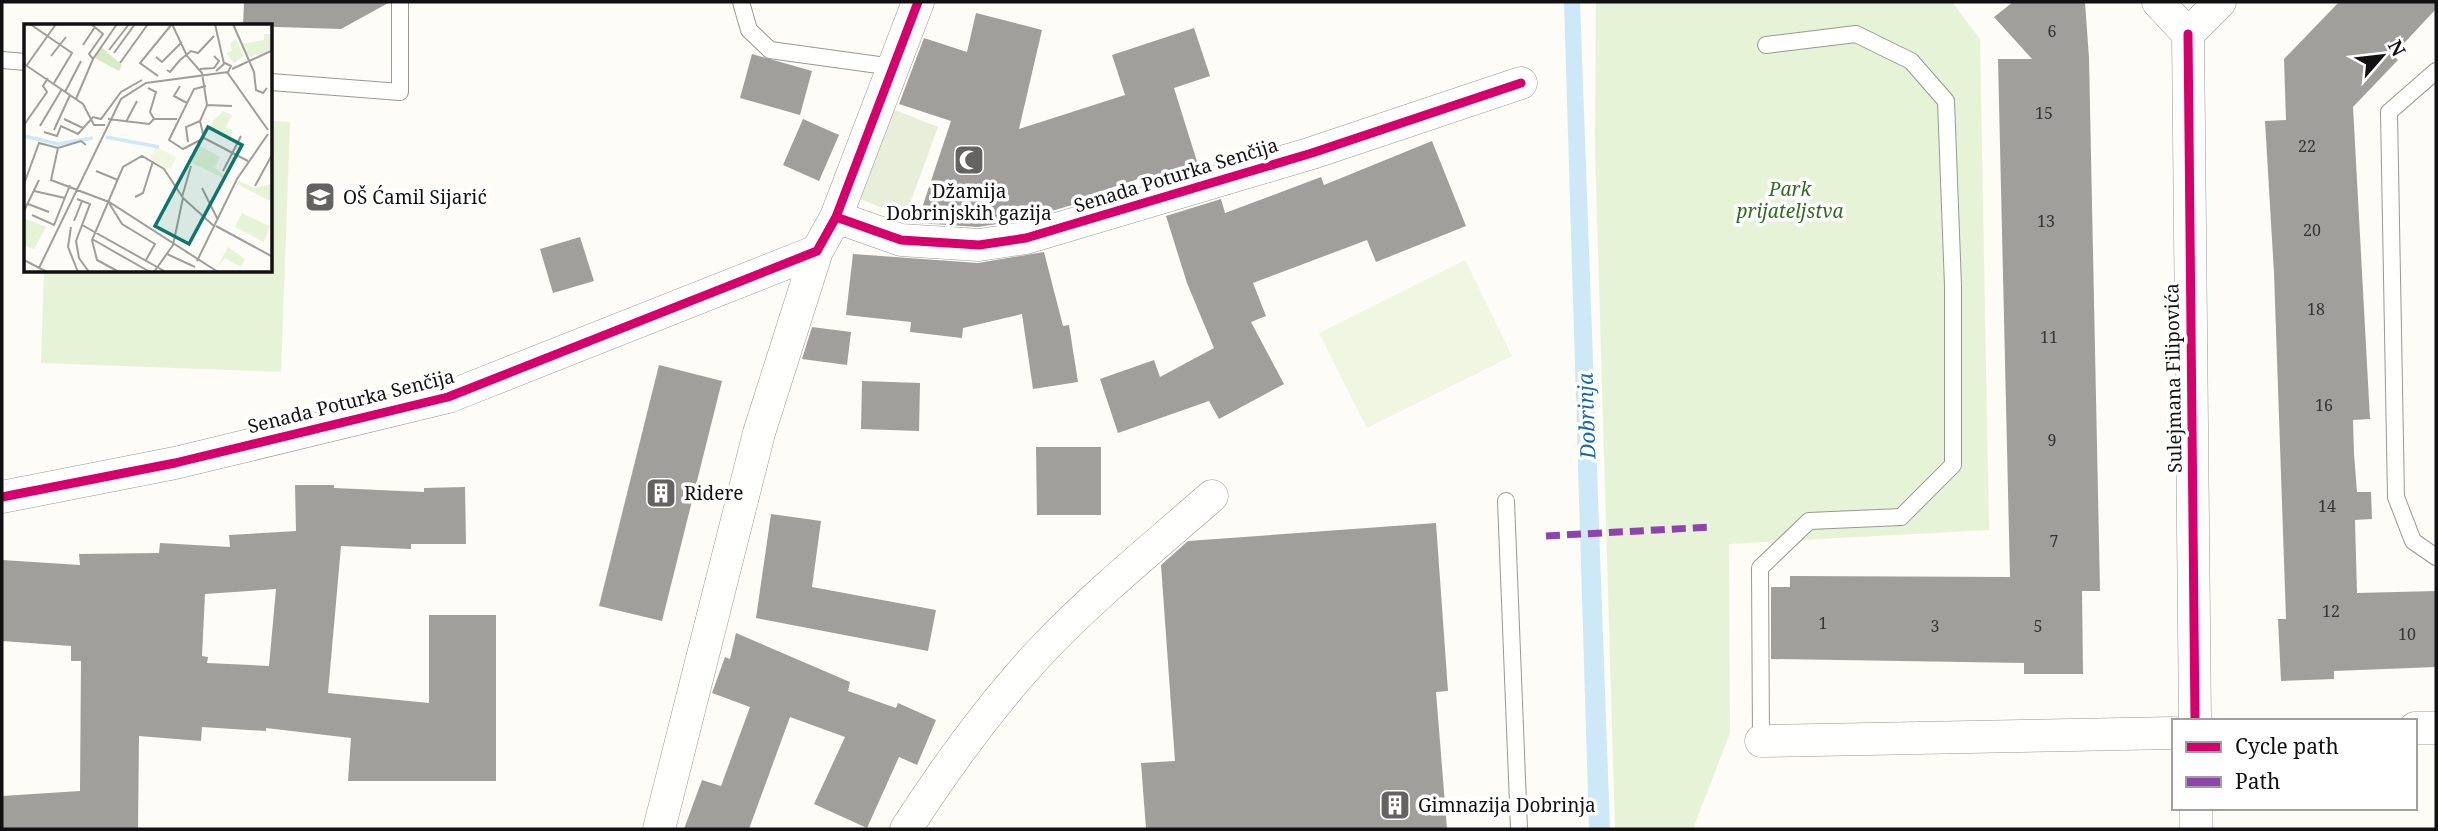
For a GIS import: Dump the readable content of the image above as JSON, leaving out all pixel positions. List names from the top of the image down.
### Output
{
  "streets": {
    "street": ["Senada Poturka Senčija", "Sulejmana Filipovića"]
  },
  "water": ["Dobrinja"],
  "parks": ["Park prijateljstva"],
  "places": {
    "mosque": ["Džamija Dobrinjskih gazija"],
    "school or university": ["OŠ Ćamil Sijarić"],
    "building": ["Ridere", "Gimnazija Dobrinja"]
  },
  "house_numbers": [
    "6",
    "15",
    "22",
    "13",
    "20",
    "18",
    "11",
    "16",
    "9",
    "14",
    "7",
    "12",
    "1",
    "3",
    "5",
    "10"
  ],
  "legend": ["Cycle path", "Path"],
  "north": "top right"
}
